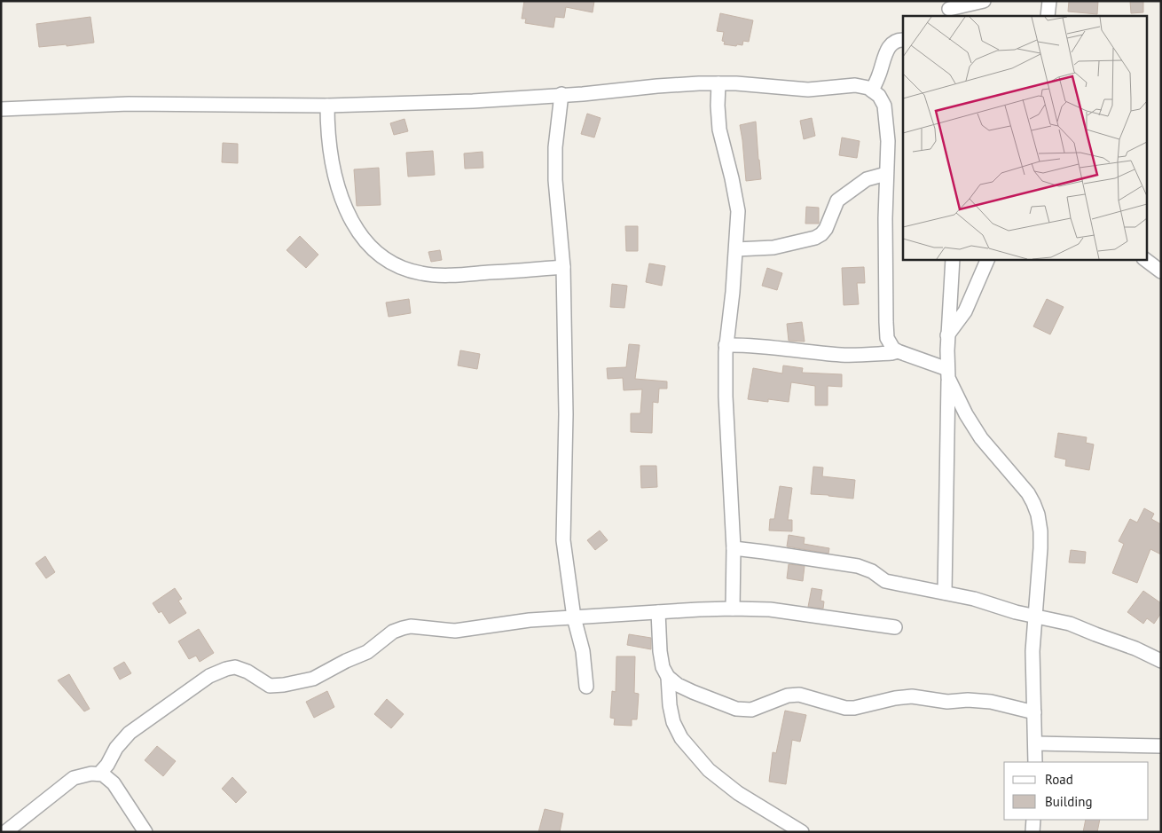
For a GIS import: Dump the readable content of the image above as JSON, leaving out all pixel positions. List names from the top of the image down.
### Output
{
  "legend": ["Road", "Building"]
}
